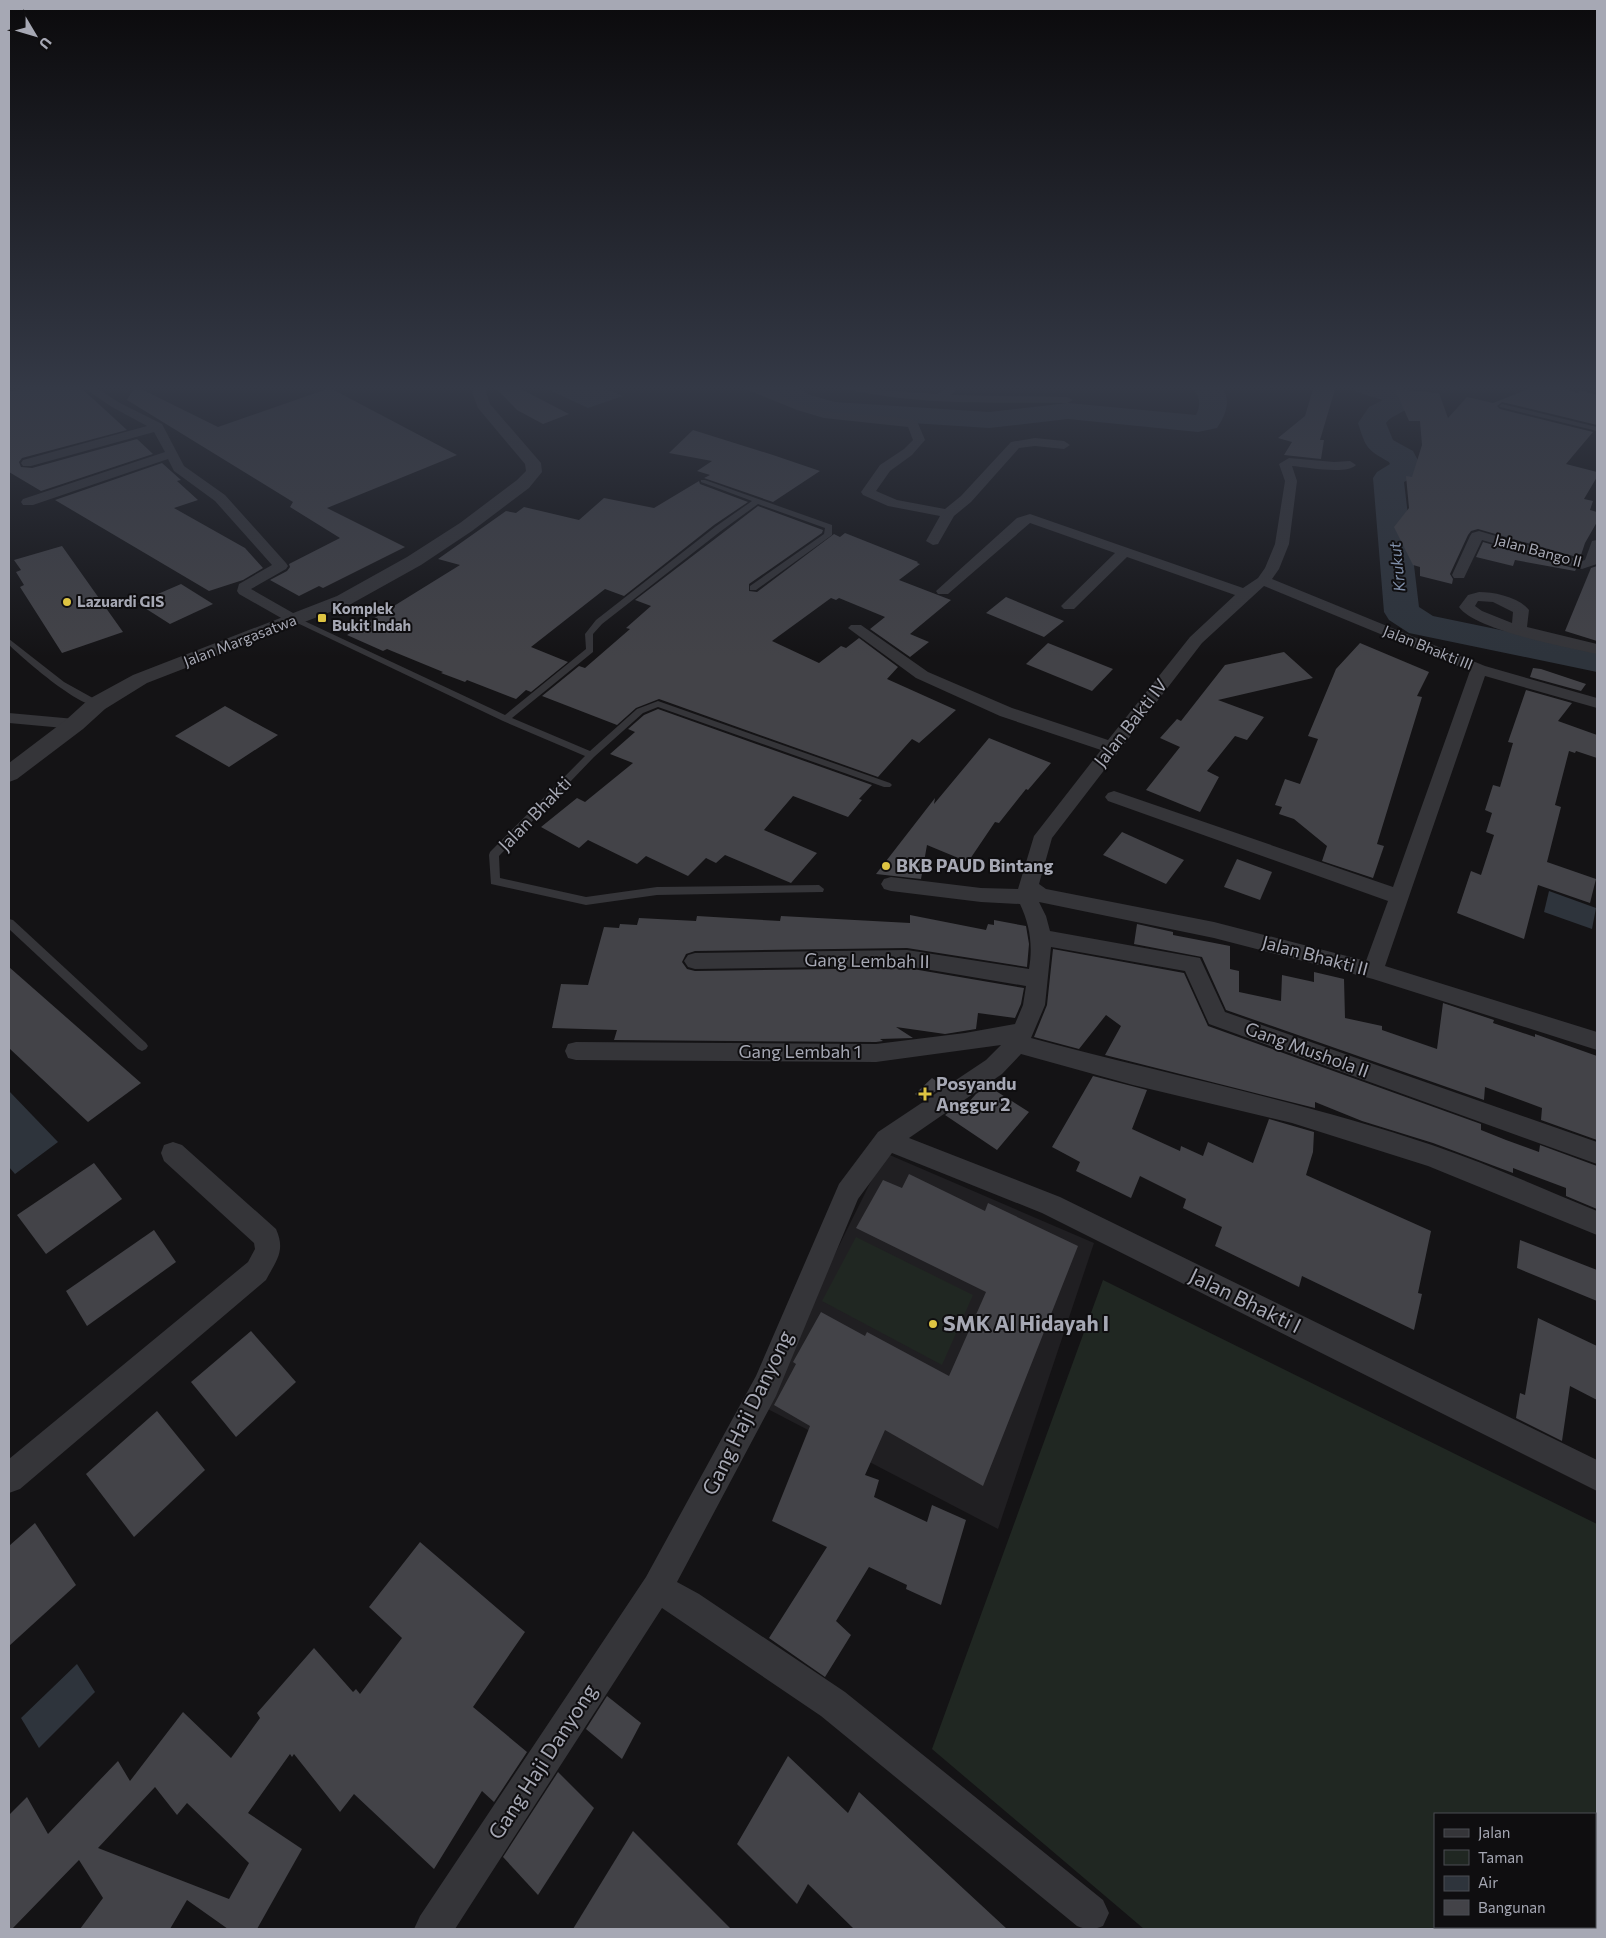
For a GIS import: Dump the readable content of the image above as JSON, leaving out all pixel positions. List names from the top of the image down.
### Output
{
  "streets": {
    "street": [
      "Jalan Bango II",
      "Jalan Margasatwa",
      "Jalan Bhakti III",
      "Jalan Bakti IV",
      "Jalan Bhakti II",
      "Gang Lembah II",
      "Gang Mushola II",
      "Gang Lembah 1",
      "Jalan Bhakti I",
      "Gang Haji Danyong"
    ],
    "lane": ["Jalan Bhakti"]
  },
  "crossings": [
    ["Jalan Bhakti III", "Jalan Bakti IV"],
    ["Jalan Bakti IV", "Jalan Bhakti II"],
    ["Jalan Bakti IV", "Gang Haji Danyong"],
    ["Jalan Bhakti II", "Gang Haji Danyong"],
    ["Gang Lembah II", "Gang Haji Danyong"],
    ["Gang Mushola II", "Gang Haji Danyong"],
    ["Gang Lembah 1", "Gang Haji Danyong"],
    ["Jalan Bhakti I", "Gang Haji Danyong"]
  ],
  "water": ["Krukut"],
  "places": {
    "other": ["Lazuardi GIS", "BKB PAUD Bintang", "SMK Al Hidayah I"],
    "transit": ["Komplek Bukit Indah"],
    "health": ["Posyandu Anggur 2"]
  },
  "legend": [
    "Jalan",
    "Taman",
    "Air",
    "Bangunan"
  ],
  "north": "bottom right"
}
